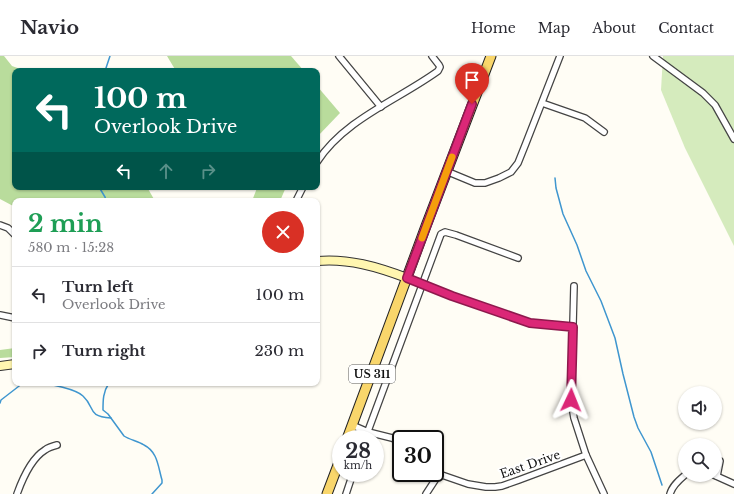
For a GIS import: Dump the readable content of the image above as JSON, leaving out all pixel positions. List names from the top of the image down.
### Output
{
  "streets": {
    "main road": ["US 311"],
    "street": ["East Drive"]
  },
  "page": {
    "header": "Navio",
    "nav": [
      "Home",
      "Map",
      "About",
      "Contact"
    ],
    "turn": ["100 m", "Overlook Drive"],
    "heading": ["2 min", "580 m · 15:28"],
    "list": [
      {
        "name": "Turn left",
        "note": "Overlook Drive",
        "value": "100 m"
      },
      {
        "name": "Turn right",
        "value": "230 m"
      }
    ],
    "speed": "28 km/h",
    "limit": "30"
  }
}
